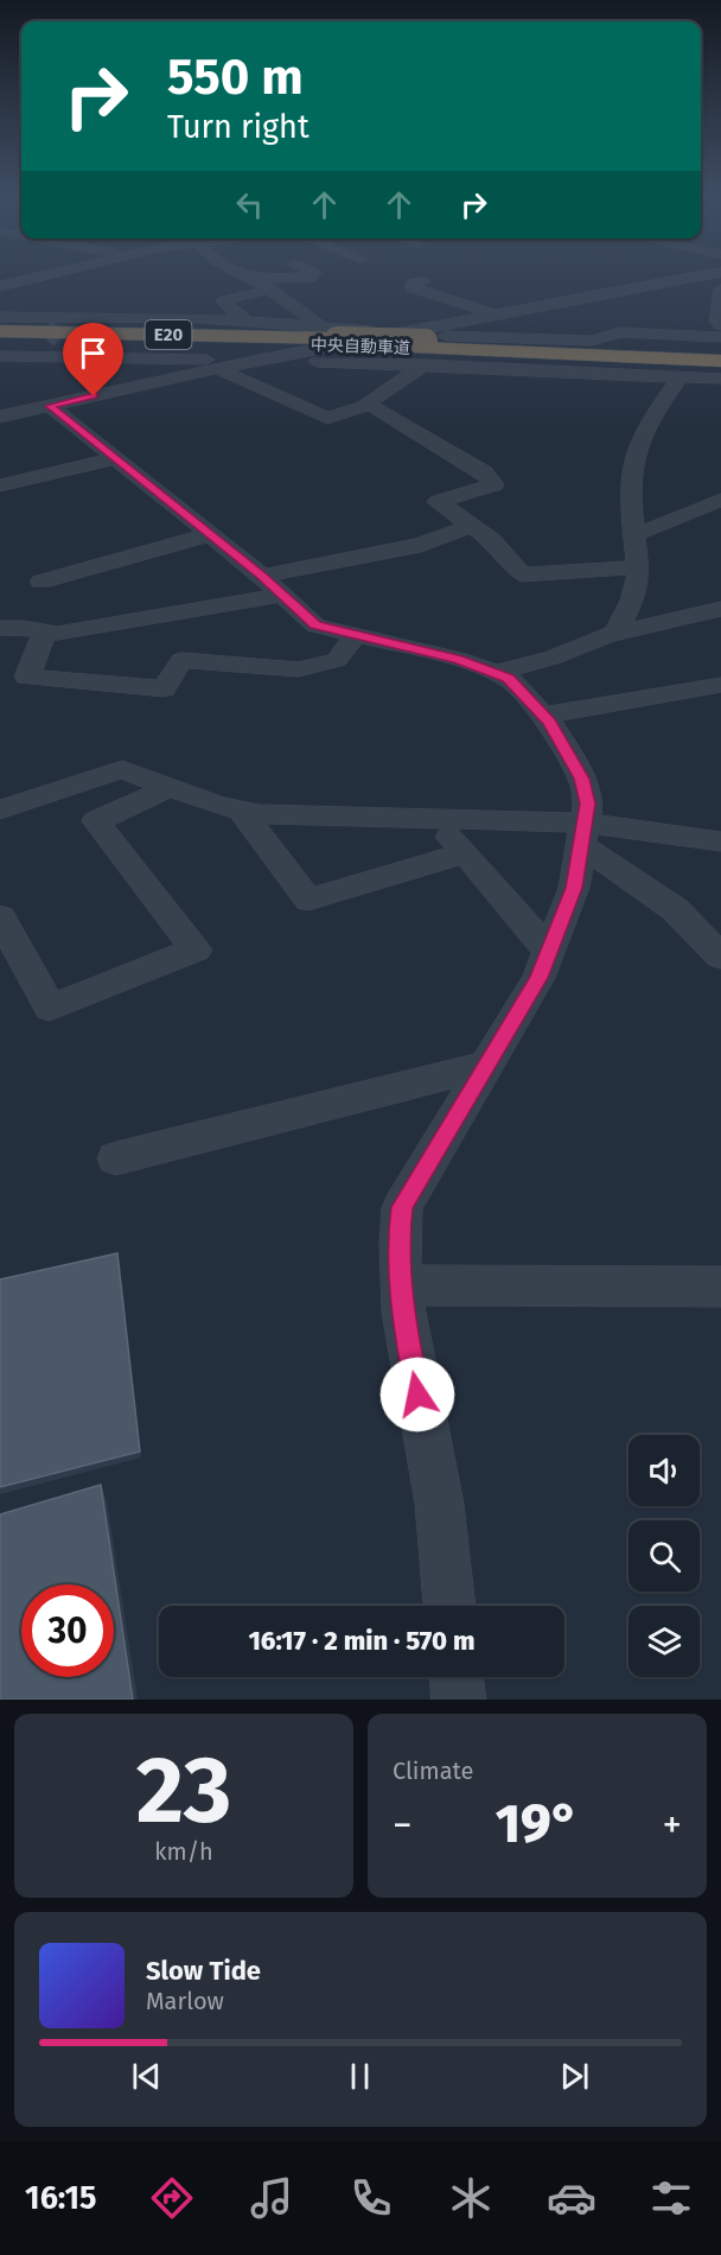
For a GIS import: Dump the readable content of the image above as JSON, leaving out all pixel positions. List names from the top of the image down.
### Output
{
  "streets": {
    "highway": ["E20", "中央自動車道"]
  },
  "page": {
    "turn": ["550 m", "Turn right"],
    "limit": "30",
    "trip": "16:17 · 2 min · 570 m",
    "tile": [
      ["23", "km/h"],
      "Climate"
    ],
    "heat": ["−", "19°", "+"],
    "song": ["Slow Tide", "Marlow"],
    "tabs": "16:15"
  }
}
